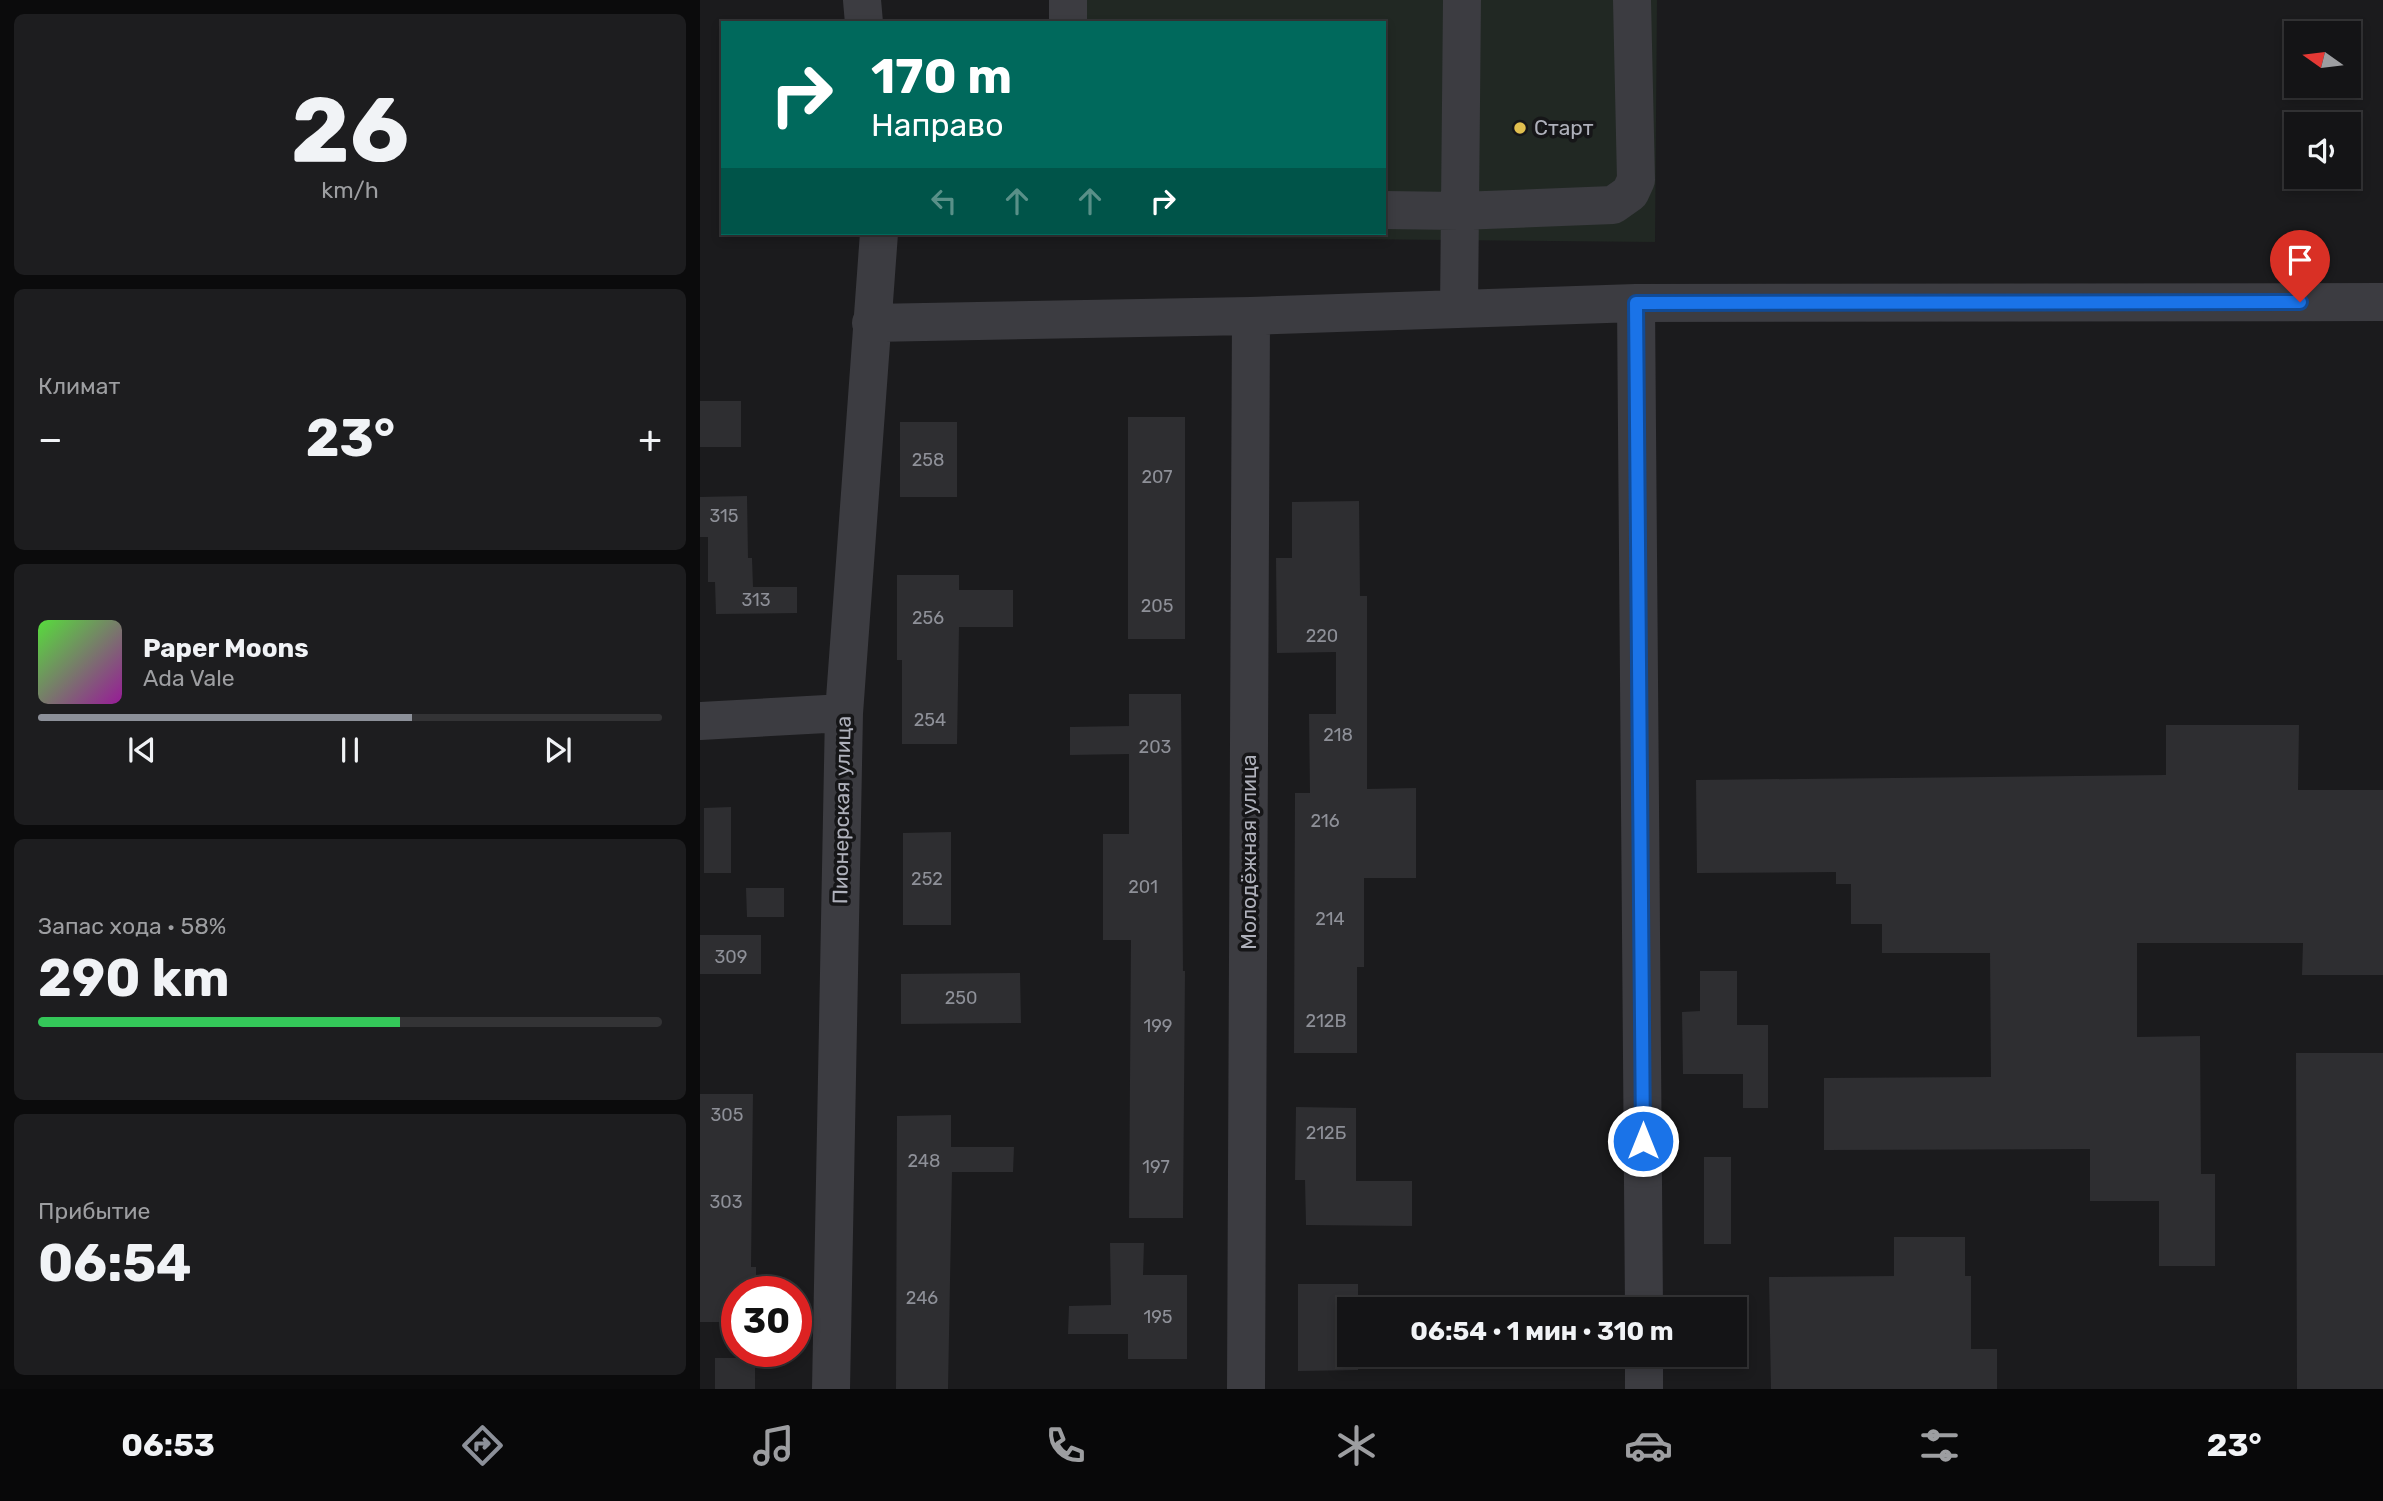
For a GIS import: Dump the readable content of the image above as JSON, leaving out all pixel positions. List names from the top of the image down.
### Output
{
  "streets": {
    "street": ["Пионерская улица", "Молодёжная улица"]
  },
  "places": ["Старт"],
  "house_numbers": [
    "258",
    "207",
    "315",
    "313",
    "205",
    "256",
    "220",
    "254",
    "218",
    "203",
    "216",
    "252",
    "201",
    "214",
    "309",
    "250",
    "212В",
    "199",
    "305",
    "212Б",
    "248",
    "197",
    "303",
    "246",
    "195"
  ],
  "north": "left",
  "page": {
    "tile": [
      ["26", "km/h"],
      "Климат",
      ["Запас хода · 58%", "290 km"],
      ["Прибытие", "06:54"]
    ],
    "turn": ["170 m", "Направо"],
    "heat": ["−", "23°", "+"],
    "song": ["Paper Moons", "Ada Vale"],
    "limit": "30",
    "trip": "06:54 · 1 мин · 310 m",
    "tabs": ["06:53", "23°"]
  }
}
